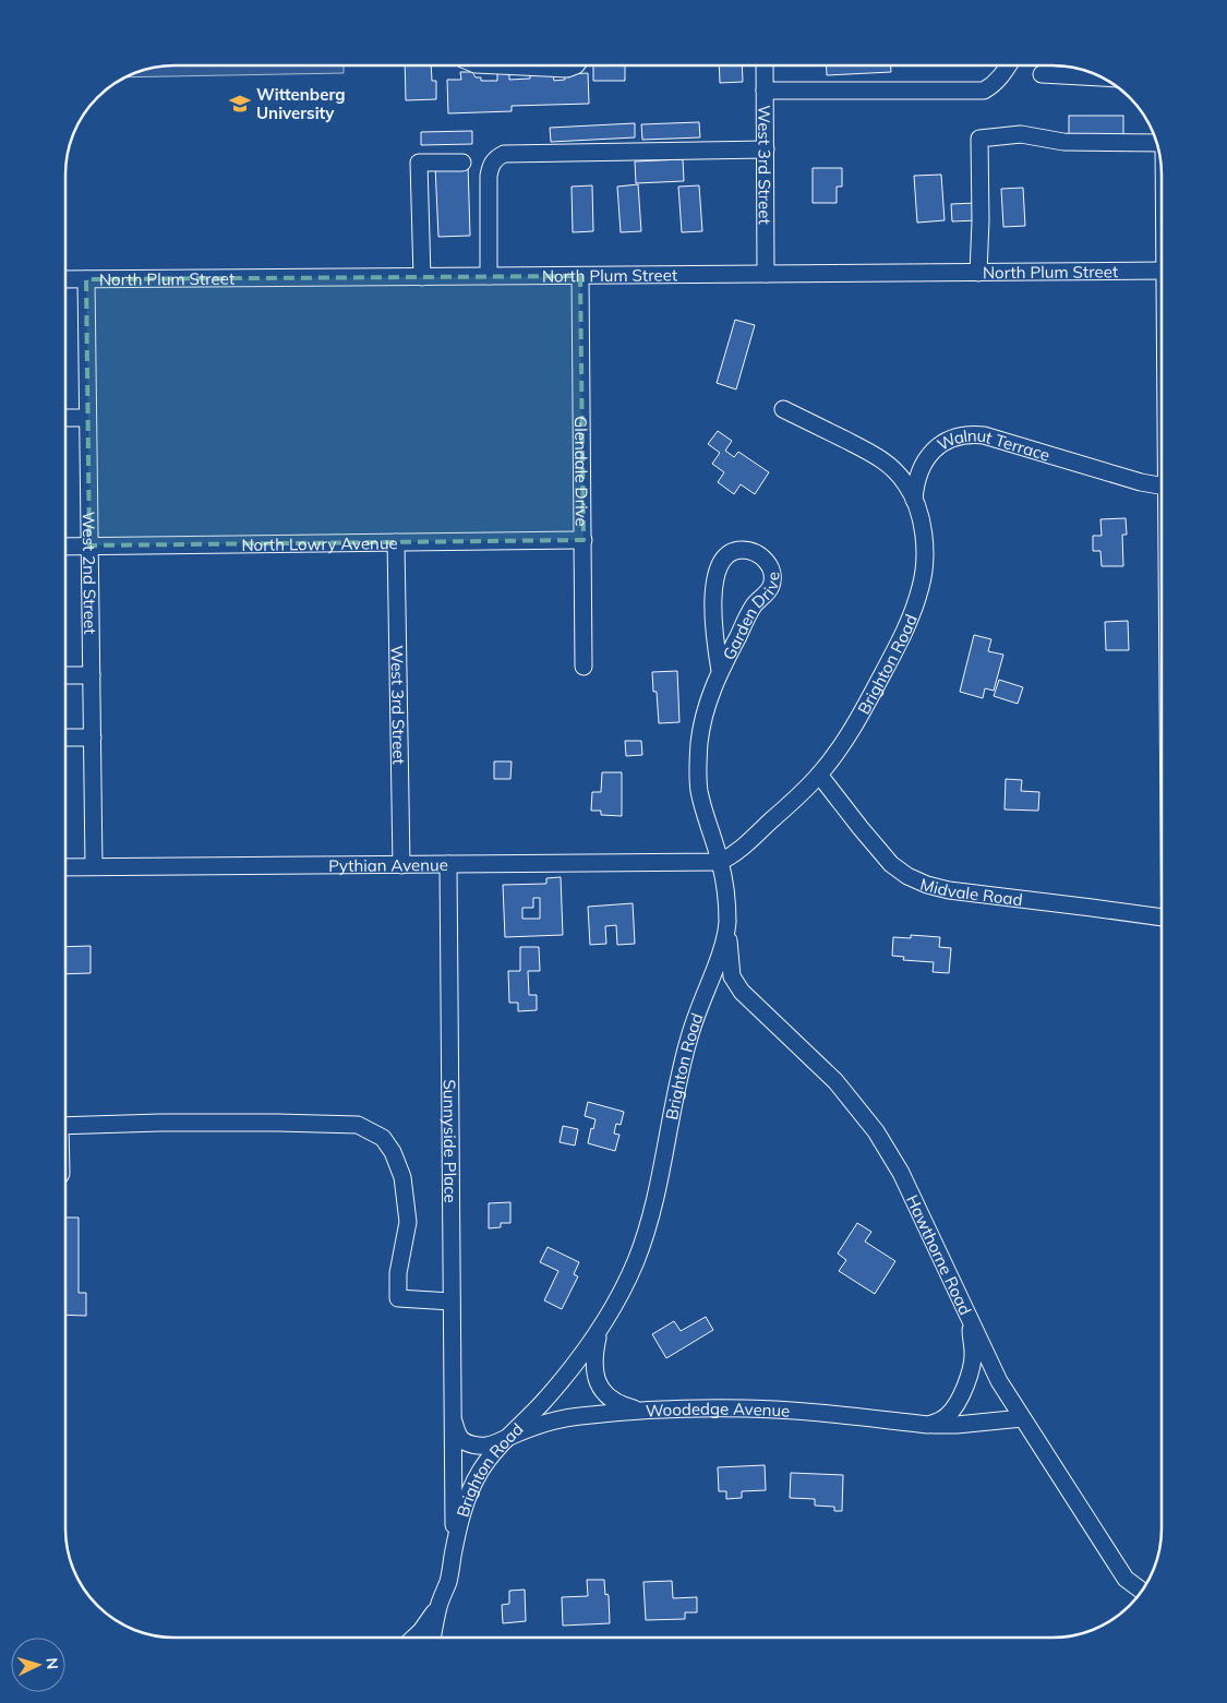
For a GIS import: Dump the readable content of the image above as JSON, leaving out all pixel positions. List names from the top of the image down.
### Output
{
  "streets": {
    "street": [
      "West 3rd Street",
      "North Plum Street",
      "Walnut Terrace",
      "Glendale Drive",
      "North Lowry Avenue",
      "West 2nd Street",
      "Garden Drive",
      "Brighton Road",
      "Pythian Avenue",
      "Midvale Road",
      "Sunnyside Place",
      "Hawthorne Road",
      "Woodedge Avenue"
    ]
  },
  "crossings": [
    ["West 3rd Street", "North Plum Street"],
    ["West 3rd Street", "North Lowry Avenue"],
    ["West 3rd Street", "Pythian Avenue"],
    ["North Plum Street", "Glendale Drive"],
    ["North Plum Street", "West 2nd Street"],
    ["Walnut Terrace", "Brighton Road"],
    ["Glendale Drive", "North Lowry Avenue"],
    ["North Lowry Avenue", "West 2nd Street"],
    ["West 2nd Street", "Pythian Avenue"],
    ["Garden Drive", "Brighton Road"],
    ["Garden Drive", "Pythian Avenue"],
    ["Brighton Road", "Pythian Avenue"],
    ["Brighton Road", "Midvale Road"],
    ["Brighton Road", "Sunnyside Place"],
    ["Brighton Road", "Hawthorne Road"],
    ["Brighton Road", "Woodedge Avenue"],
    ["Pythian Avenue", "Sunnyside Place"],
    ["Sunnyside Place", "Woodedge Avenue"],
    ["Hawthorne Road", "Woodedge Avenue"]
  ],
  "places": {
    "school or university": ["Wittenberg University"]
  },
  "north": "right"
}
